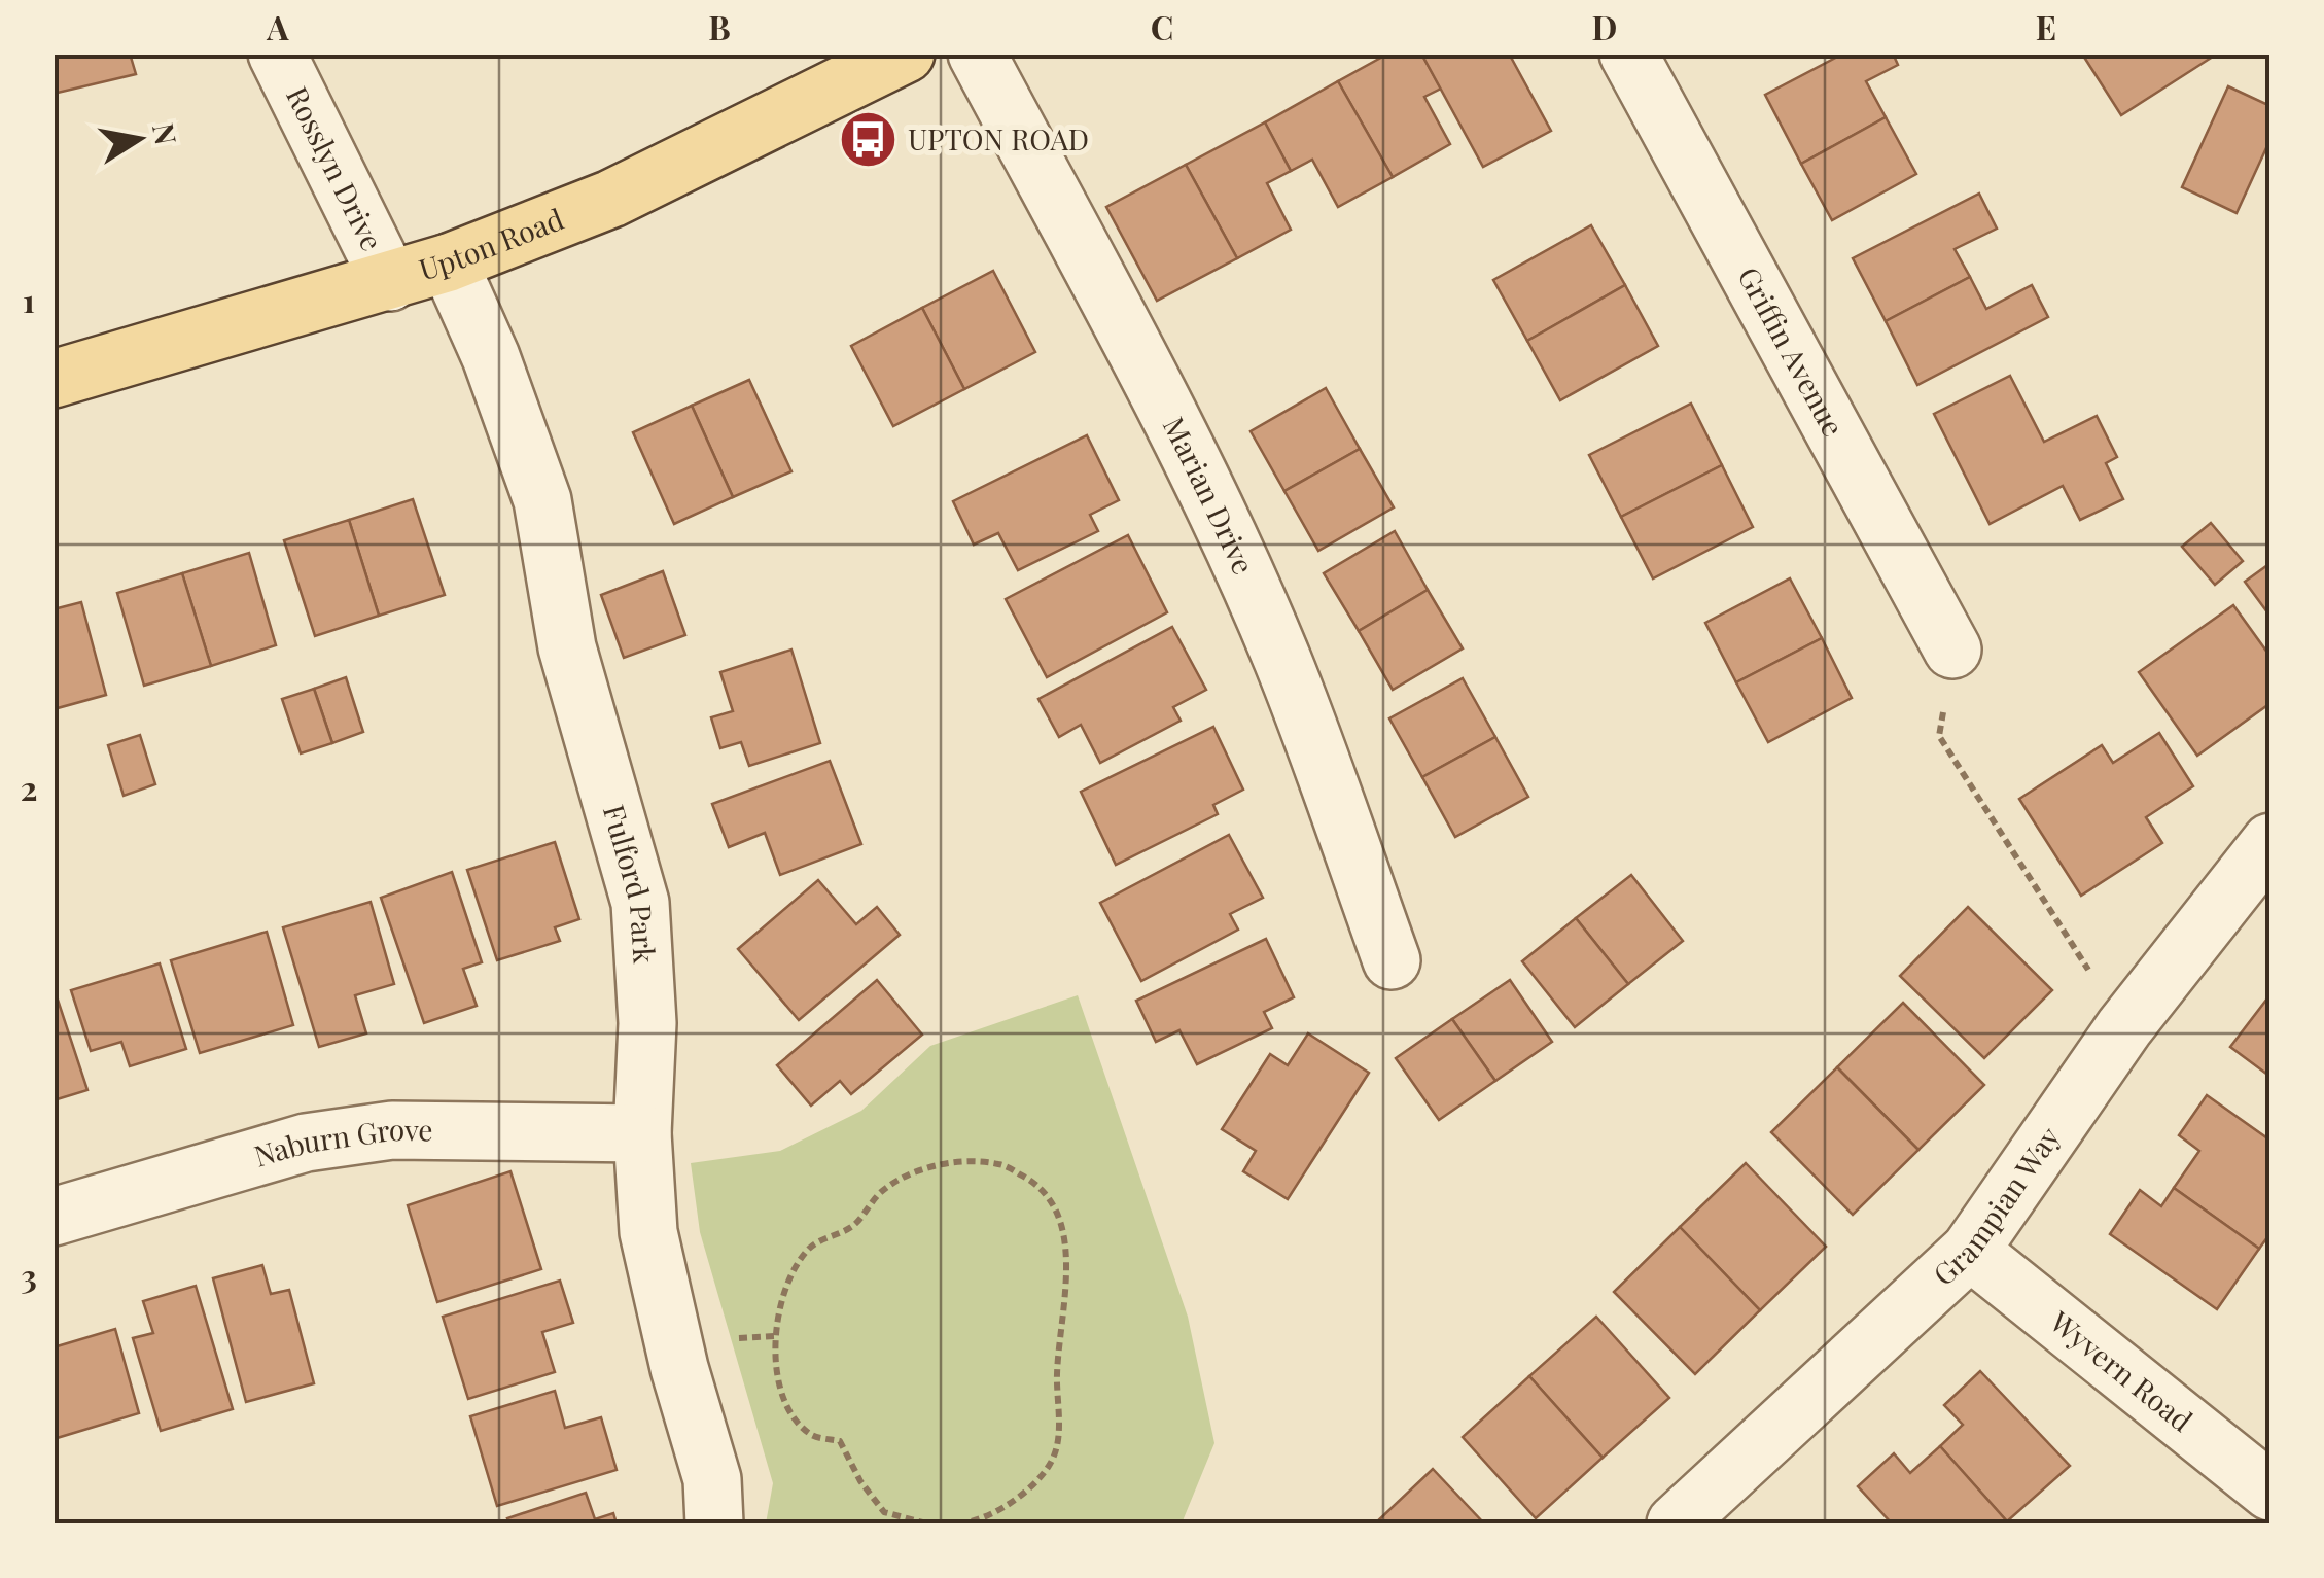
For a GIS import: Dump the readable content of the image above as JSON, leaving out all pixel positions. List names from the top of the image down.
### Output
{
  "streets": {
    "main road": ["Upton Road"],
    "street": [
      "Rosslyn Drive",
      "Griffin Avenue",
      "Marian Drive",
      "Fulford Park",
      "Naburn Grove",
      "Grampian Way",
      "Wyvern Road"
    ]
  },
  "crossings": [
    ["Rosslyn Drive", "Upton Road"],
    ["Upton Road", "Fulford Park"],
    ["Fulford Park", "Naburn Grove"],
    ["Grampian Way", "Wyvern Road"]
  ],
  "places": {
    "bus stop": ["UPTON ROAD"]
  },
  "north": "right",
  "grid": {
    "columns": [
      "A",
      "B",
      "C",
      "D",
      "E"
    ],
    "rows": ["1", "2", "3"]
  }
}
